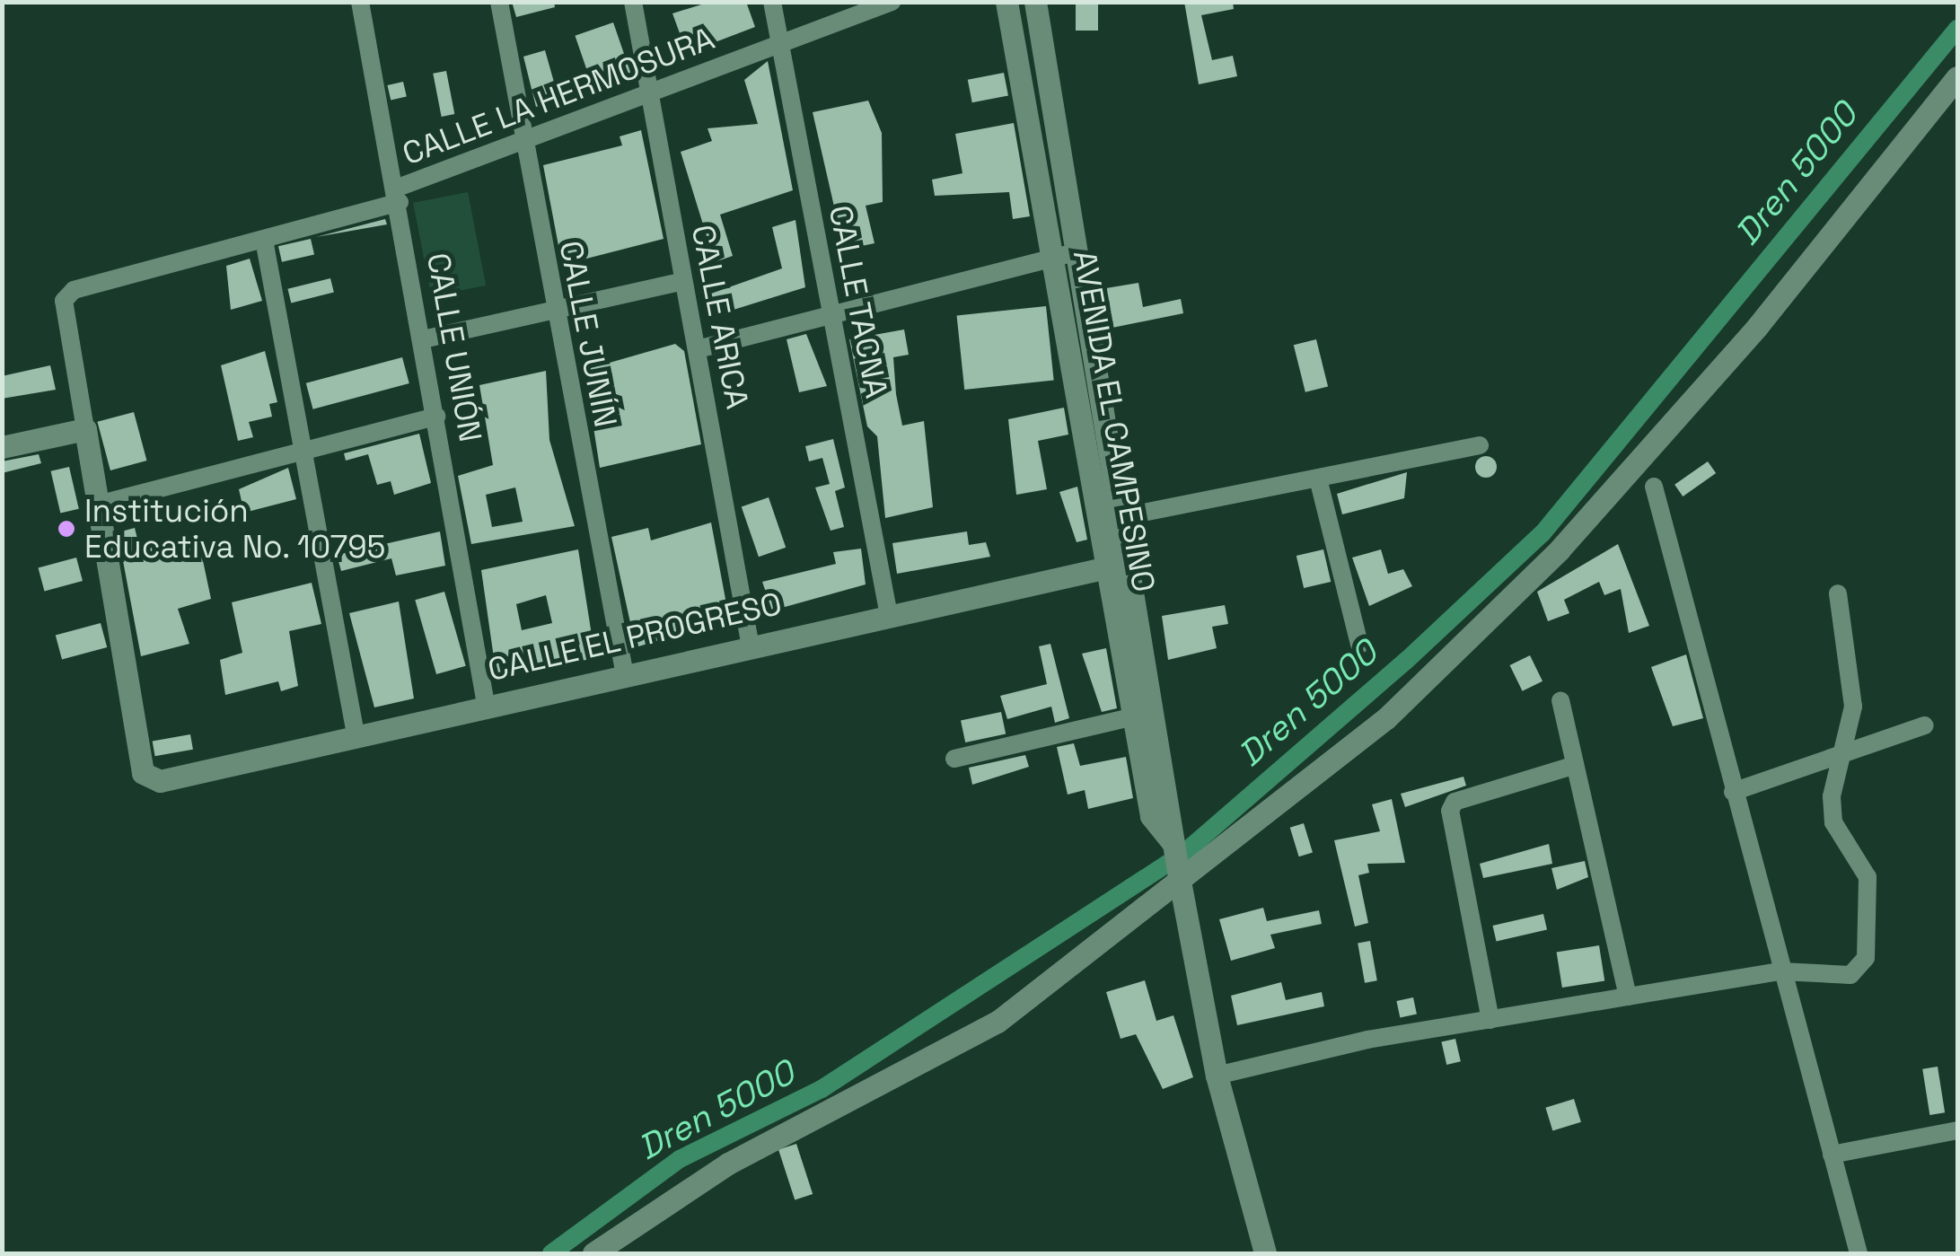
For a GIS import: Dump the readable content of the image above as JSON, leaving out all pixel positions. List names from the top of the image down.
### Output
{
  "streets": {
    "street": [
      "CALLE LA HERMOSURA",
      "CALLE TACNA",
      "CALLE ARICA",
      "CALLE JUNÍN",
      "CALLE UNIÓN",
      "AVENIDA EL CAMPESINO",
      "CALLE EL PROGRESO"
    ]
  },
  "crossings": [
    ["CALLE LA HERMOSURA", "CALLE TACNA"],
    ["CALLE LA HERMOSURA", "CALLE ARICA"],
    ["CALLE LA HERMOSURA", "CALLE JUNÍN"],
    ["CALLE LA HERMOSURA", "CALLE UNIÓN"],
    ["CALLE TACNA", "CALLE EL PROGRESO"],
    ["CALLE ARICA", "CALLE EL PROGRESO"],
    ["CALLE JUNÍN", "CALLE EL PROGRESO"],
    ["CALLE UNIÓN", "CALLE EL PROGRESO"],
    ["AVENIDA EL CAMPESINO", "CALLE EL PROGRESO"]
  ],
  "water": ["Dren 5000"],
  "places": ["Institución Educativa No. 10795"]
}
